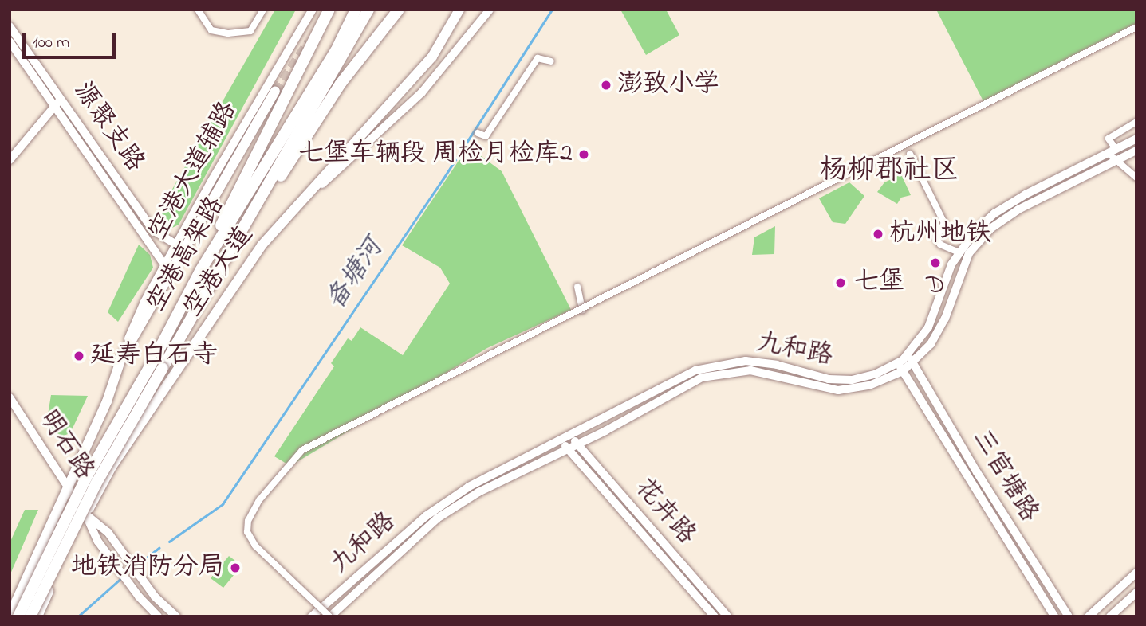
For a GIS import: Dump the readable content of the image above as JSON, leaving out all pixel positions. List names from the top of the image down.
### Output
{
  "streets": {
    "highway": ["空港高架路"],
    "main road": ["空港大道"],
    "street": [
      "源聚支路",
      "空港大道辅路",
      "九和路",
      "明石路",
      "三官塘路",
      "花卉路"
    ]
  },
  "crossings": [
    ["源聚支路", "空港大道辅路"],
    ["空港大道辅路", "空港大道"],
    ["空港大道", "明石路"],
    ["九和路", "三官塘路"],
    ["九和路", "花卉路"]
  ],
  "districts": ["杨柳郡社区"],
  "water": ["备塘河"],
  "places": [
    "澎致小学",
    "七堡车辆段 周检月检库2",
    "杭州地铁",
    "D",
    "七堡",
    "延寿白石寺",
    "地铁消防分局"
  ],
  "scale_bar": "100 m"
}
